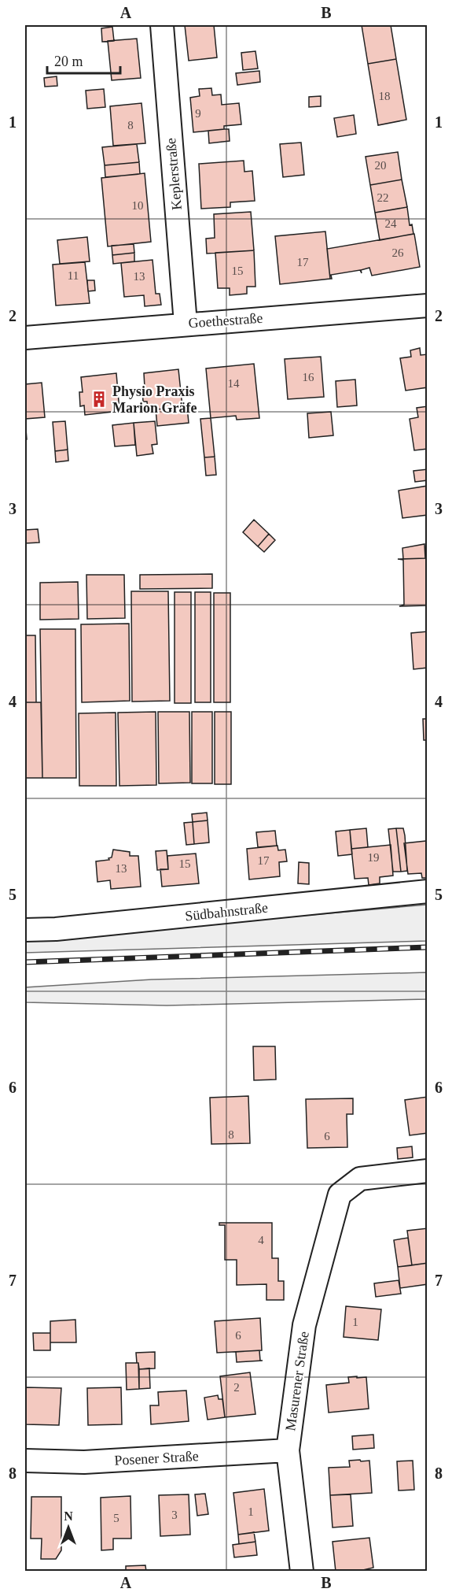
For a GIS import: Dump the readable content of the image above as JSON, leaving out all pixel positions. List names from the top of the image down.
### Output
{
  "streets": {
    "street": [
      "Keplerstraße",
      "Goethestraße",
      "Südbahnstraße",
      "Masurener Straße",
      "Posener Straße"
    ]
  },
  "crossings": [
    ["Keplerstraße", "Goethestraße"],
    ["Masurener Straße", "Posener Straße"]
  ],
  "places": {
    "building": ["Physio Praxis Marion Gräfe"]
  },
  "house_numbers": [
    "18",
    "9",
    "8",
    "20",
    "22",
    "10",
    "24",
    "26",
    "17",
    "15",
    "11",
    "13",
    "16",
    "14",
    "19",
    "17",
    "15",
    "13",
    "8",
    "6",
    "4",
    "1",
    "6",
    "2",
    "1",
    "3",
    "5"
  ],
  "scale_bar": "20 m",
  "north": "top",
  "grid": {
    "columns": ["A", "B"],
    "rows": [
      "1",
      "2",
      "3",
      "4",
      "5",
      "6",
      "7",
      "8"
    ]
  }
}
